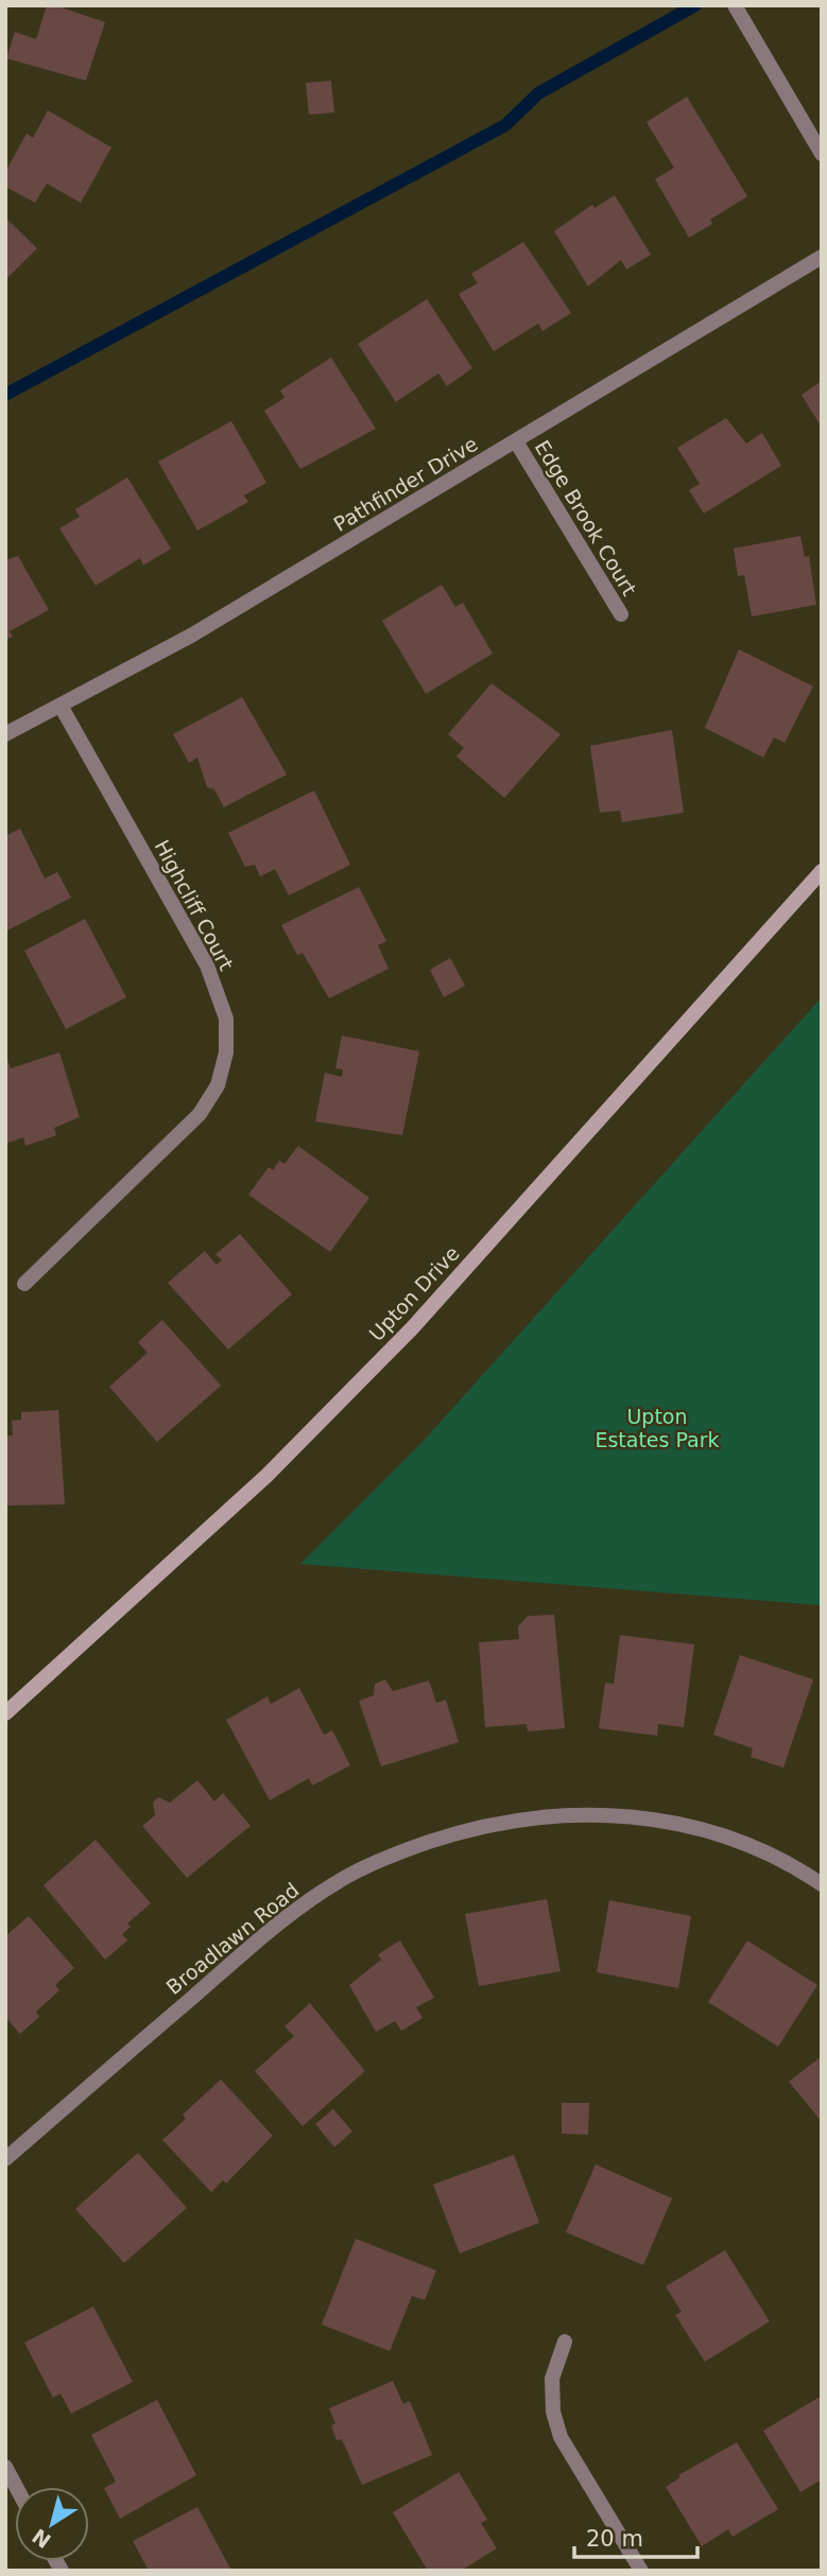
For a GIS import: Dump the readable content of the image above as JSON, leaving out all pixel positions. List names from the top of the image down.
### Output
{
  "streets": {
    "main road": ["Upton Drive"],
    "street": [
      "Pathfinder Drive",
      "Edge Brook Court",
      "Highcliff Court",
      "Broadlawn Road"
    ]
  },
  "crossings": [
    ["Pathfinder Drive", "Edge Brook Court"],
    ["Pathfinder Drive", "Highcliff Court"]
  ],
  "parks": ["Upton Estates Park"],
  "scale_bar": "20 m",
  "north": "bottom left"
}
